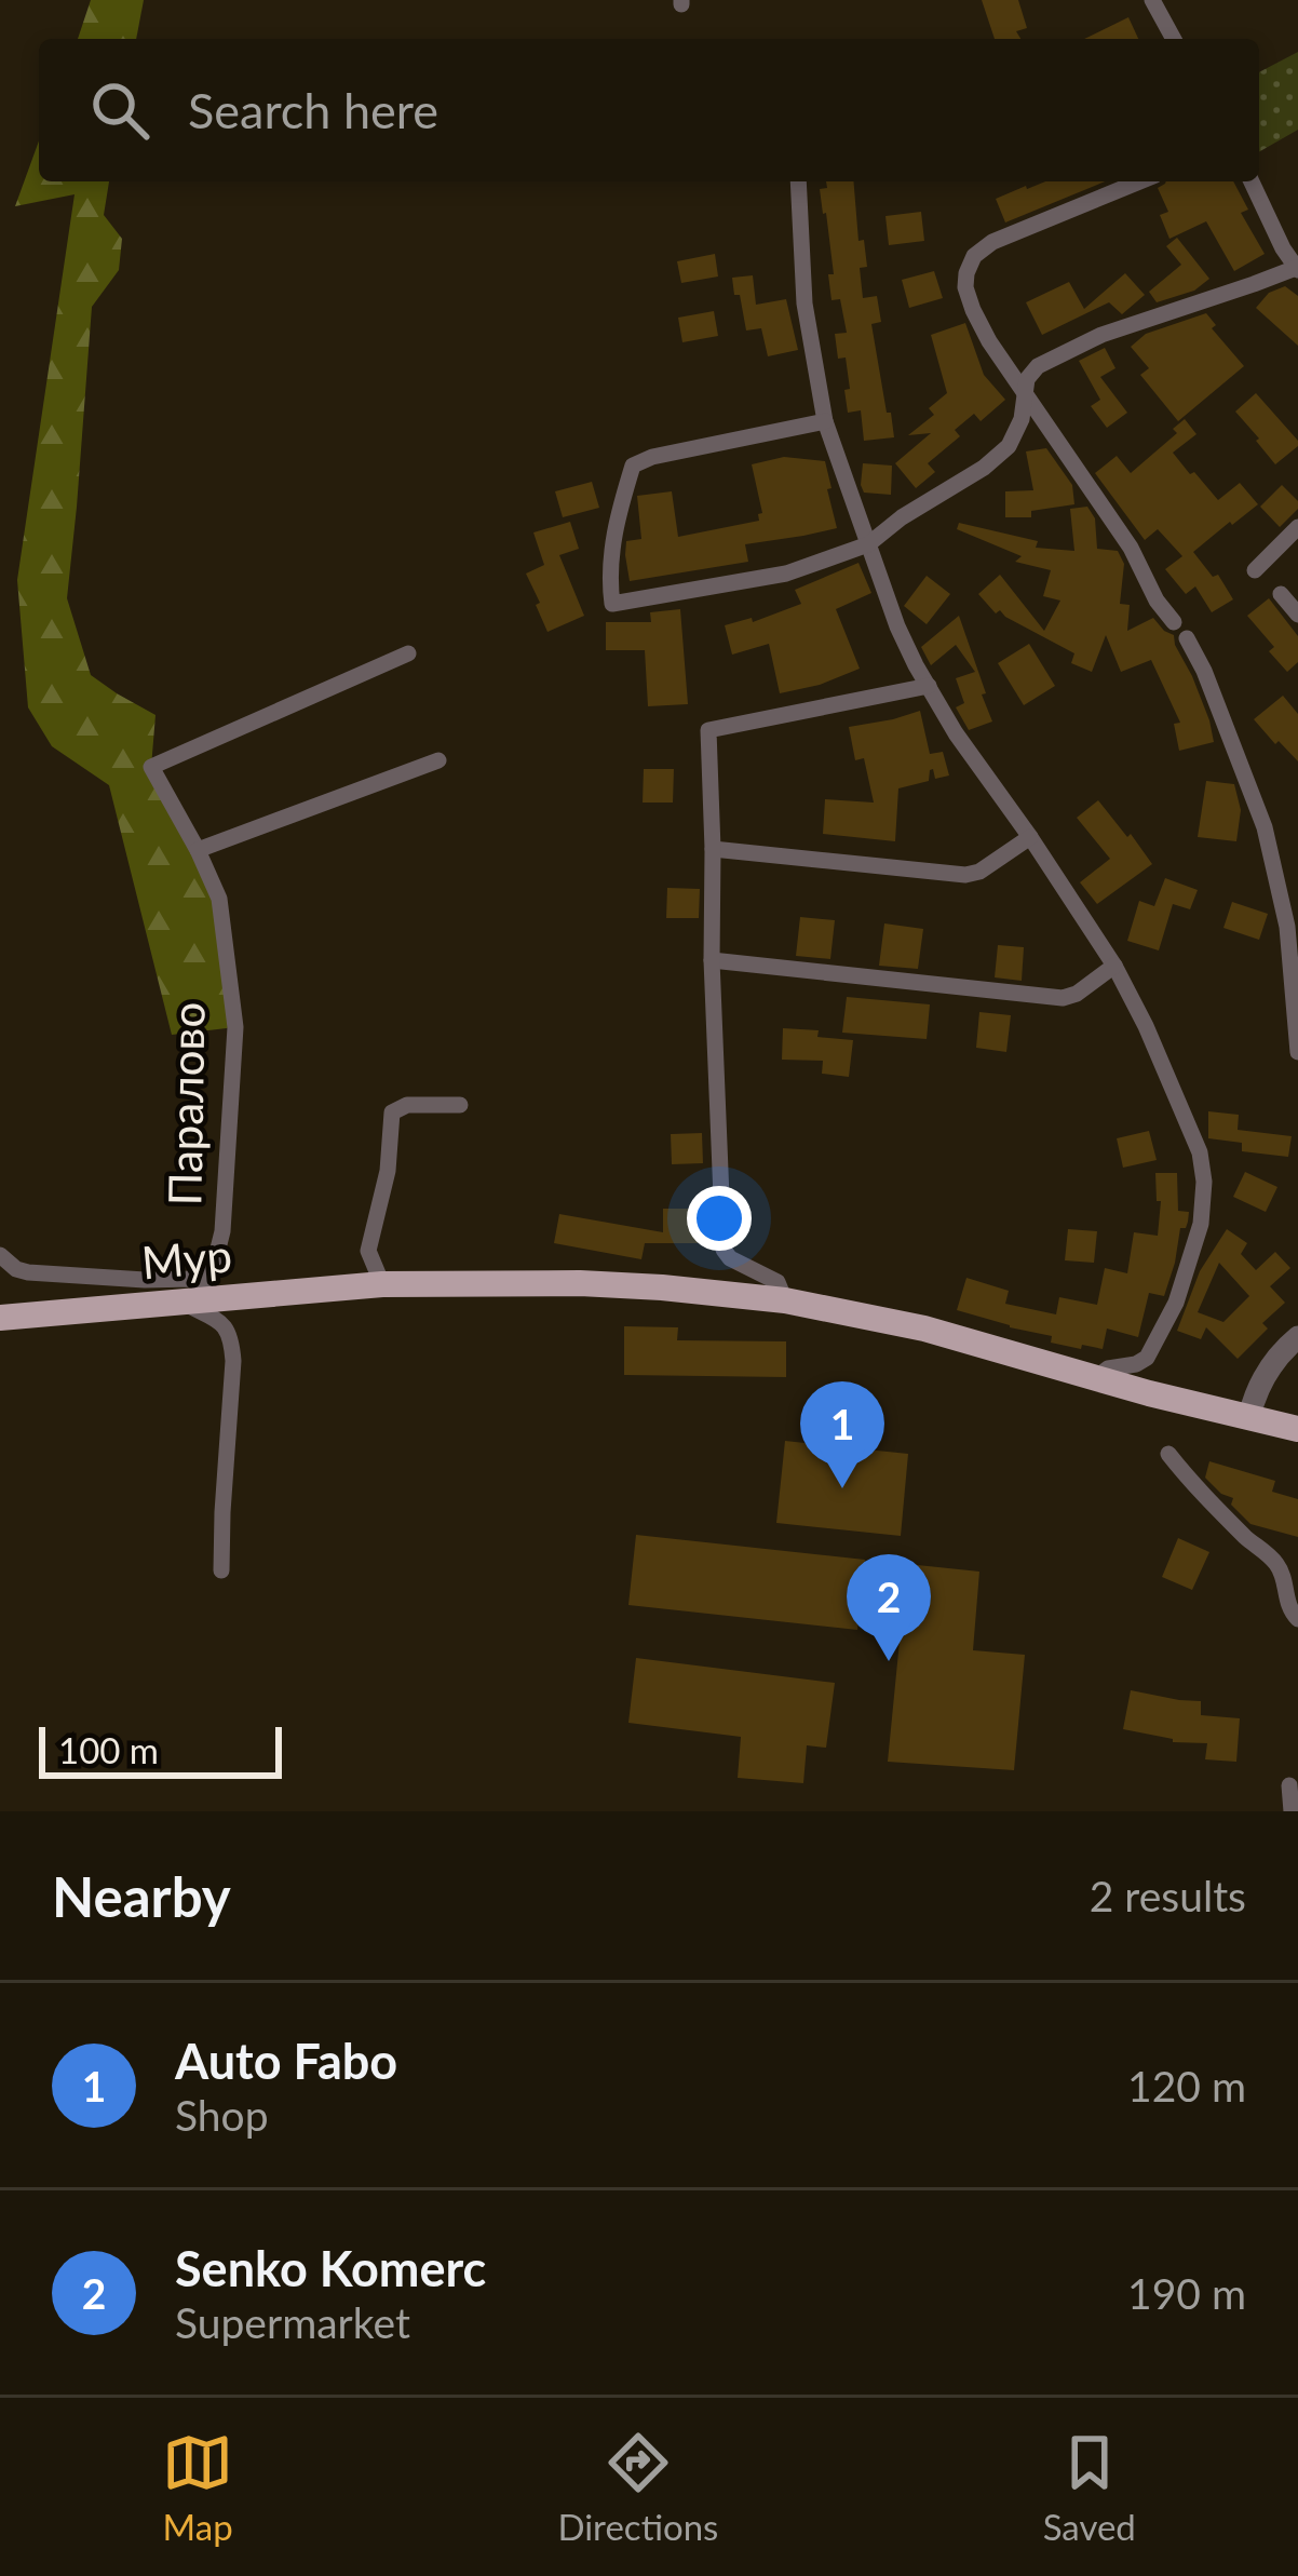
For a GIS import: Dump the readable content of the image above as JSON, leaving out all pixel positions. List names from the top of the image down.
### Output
{
  "streets": {
    "main road": ["Мур"],
    "street": ["Паралово"]
  },
  "crossings": [
    ["Паралово", "Мур"]
  ],
  "scale_bar": "100 m",
  "page": {
    "search": "Search here",
    "pins": ["1", "2"],
    "scale": "100 m",
    "heading": ["Nearby", "2 results"],
    "list": [
      {
        "mark": "1",
        "name": "Auto Fabo",
        "note": "Shop",
        "value": "120 m"
      },
      {
        "mark": "2",
        "name": "Senko Komerc",
        "note": "Supermarket",
        "value": "190 m"
      }
    ],
    "nav": ["Map", "Directions", "Saved"]
  }
}
